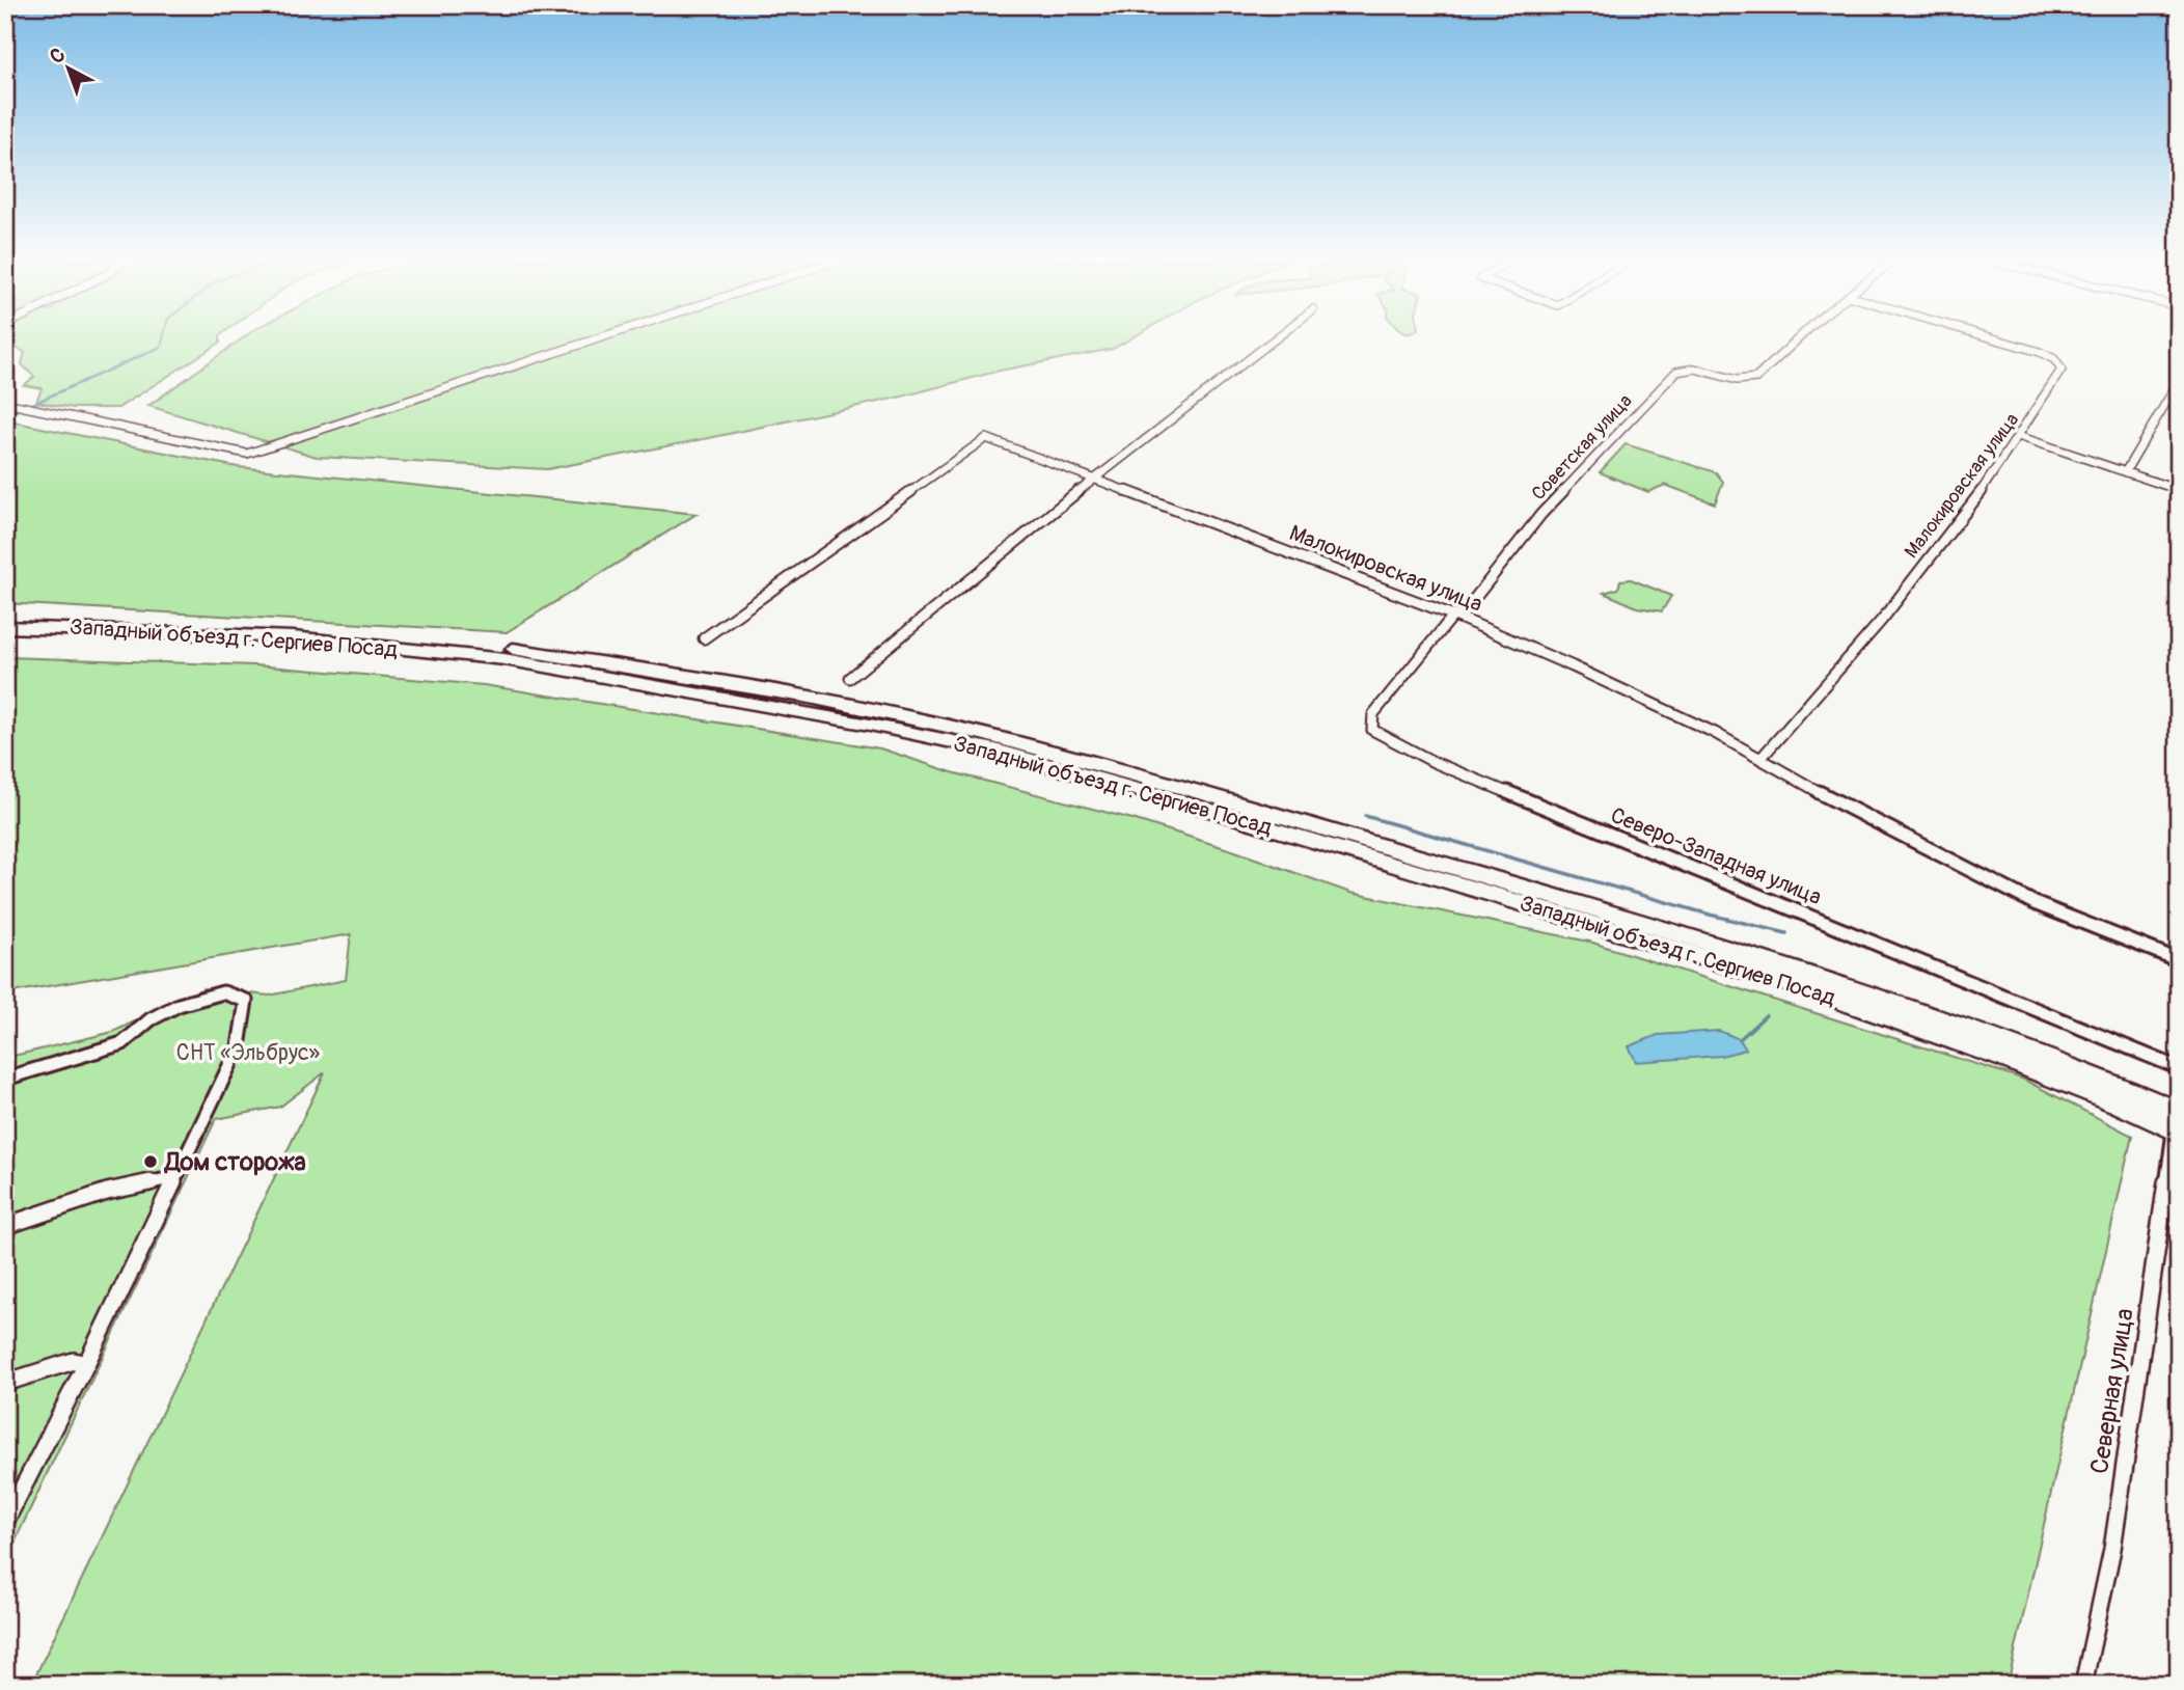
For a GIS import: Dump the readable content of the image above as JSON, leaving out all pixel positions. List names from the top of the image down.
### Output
{
  "streets": {
    "main road": ["Западный объезд г. Сергиев Посад"],
    "street": [
      "Советская улица",
      "Малокировская улица",
      "Северо-Западная улица",
      "Северная улица"
    ]
  },
  "crossings": [
    ["Советская улица", "Малокировская улица"],
    ["Советская улица", "Северо-Западная улица"],
    ["Малокировская улица", "Северо-Западная улица"],
    ["Западный объезд г. Сергиев Посад", "Северная улица"]
  ],
  "parks": ["СНТ «Эльбрус»"],
  "places": ["Дом сторожа"],
  "north": "top left"
}
